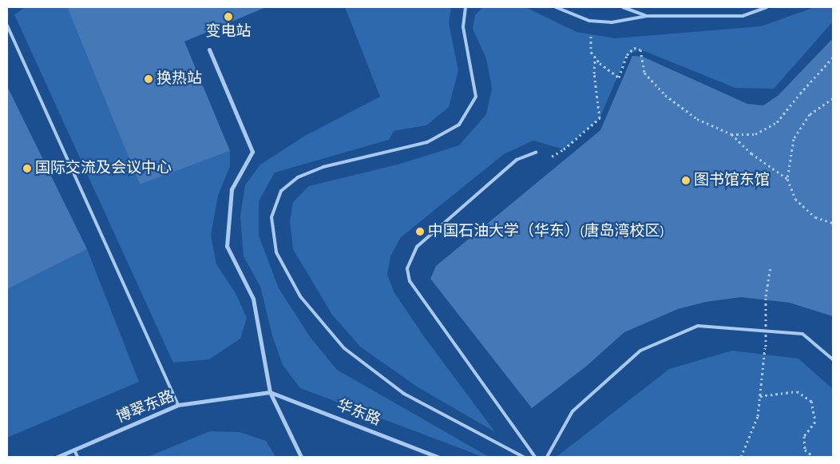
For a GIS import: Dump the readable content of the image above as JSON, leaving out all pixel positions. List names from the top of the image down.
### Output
{
  "streets": {
    "street": ["博翠东路", "华东路"]
  },
  "crossings": [
    ["博翠东路", "华东路"]
  ],
  "places": [
    "变电站",
    "换热站",
    "国际交流及会议中心",
    "图书馆东馆",
    "中国石油大学（华东）(唐岛湾校区)"
  ]
}
